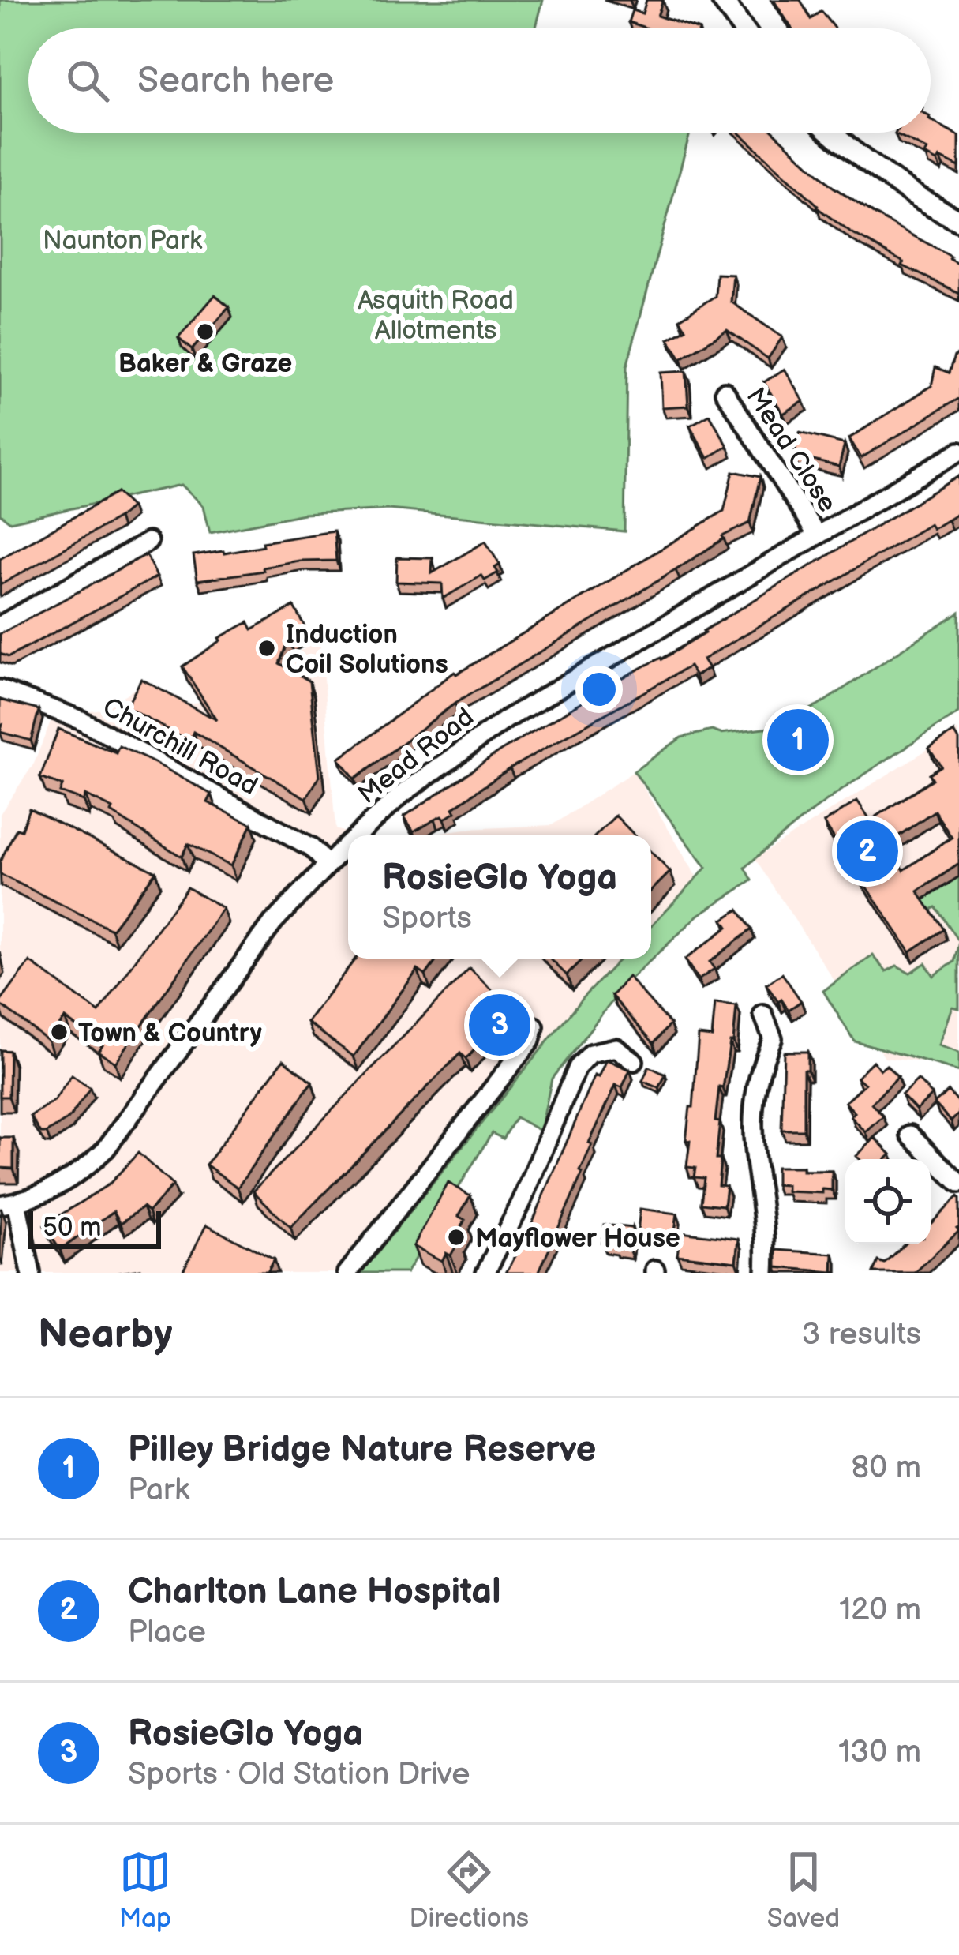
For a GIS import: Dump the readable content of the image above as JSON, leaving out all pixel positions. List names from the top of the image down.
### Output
{
  "streets": {
    "street": ["Mead Close", "Churchill Road", "Mead Road"]
  },
  "crossings": [
    ["Mead Close", "Mead Road"],
    ["Churchill Road", "Mead Road"]
  ],
  "parks": ["Naunton Park", "Asquith Road Allotments"],
  "places": [
    "Baker & Graze",
    "Induction Coil Solutions",
    "Town & Country",
    "Mayflower House"
  ],
  "scale_bar": "50 m",
  "page": {
    "search": "Search here",
    "pins": ["1", "2", "3"],
    "popup": ["RosieGlo Yoga", "Sports"],
    "scale": "50 m",
    "heading": ["Nearby", "3 results"],
    "list": [
      {
        "mark": "1",
        "name": "Pilley Bridge Nature Reserve",
        "note": "Park",
        "value": "80 m"
      },
      {
        "mark": "2",
        "name": "Charlton Lane Hospital",
        "note": "Place",
        "value": "120 m"
      },
      {
        "mark": "3",
        "name": "RosieGlo Yoga",
        "note": "Sports · Old Station Drive",
        "value": "130 m"
      }
    ],
    "nav": ["Map", "Directions", "Saved"]
  }
}
